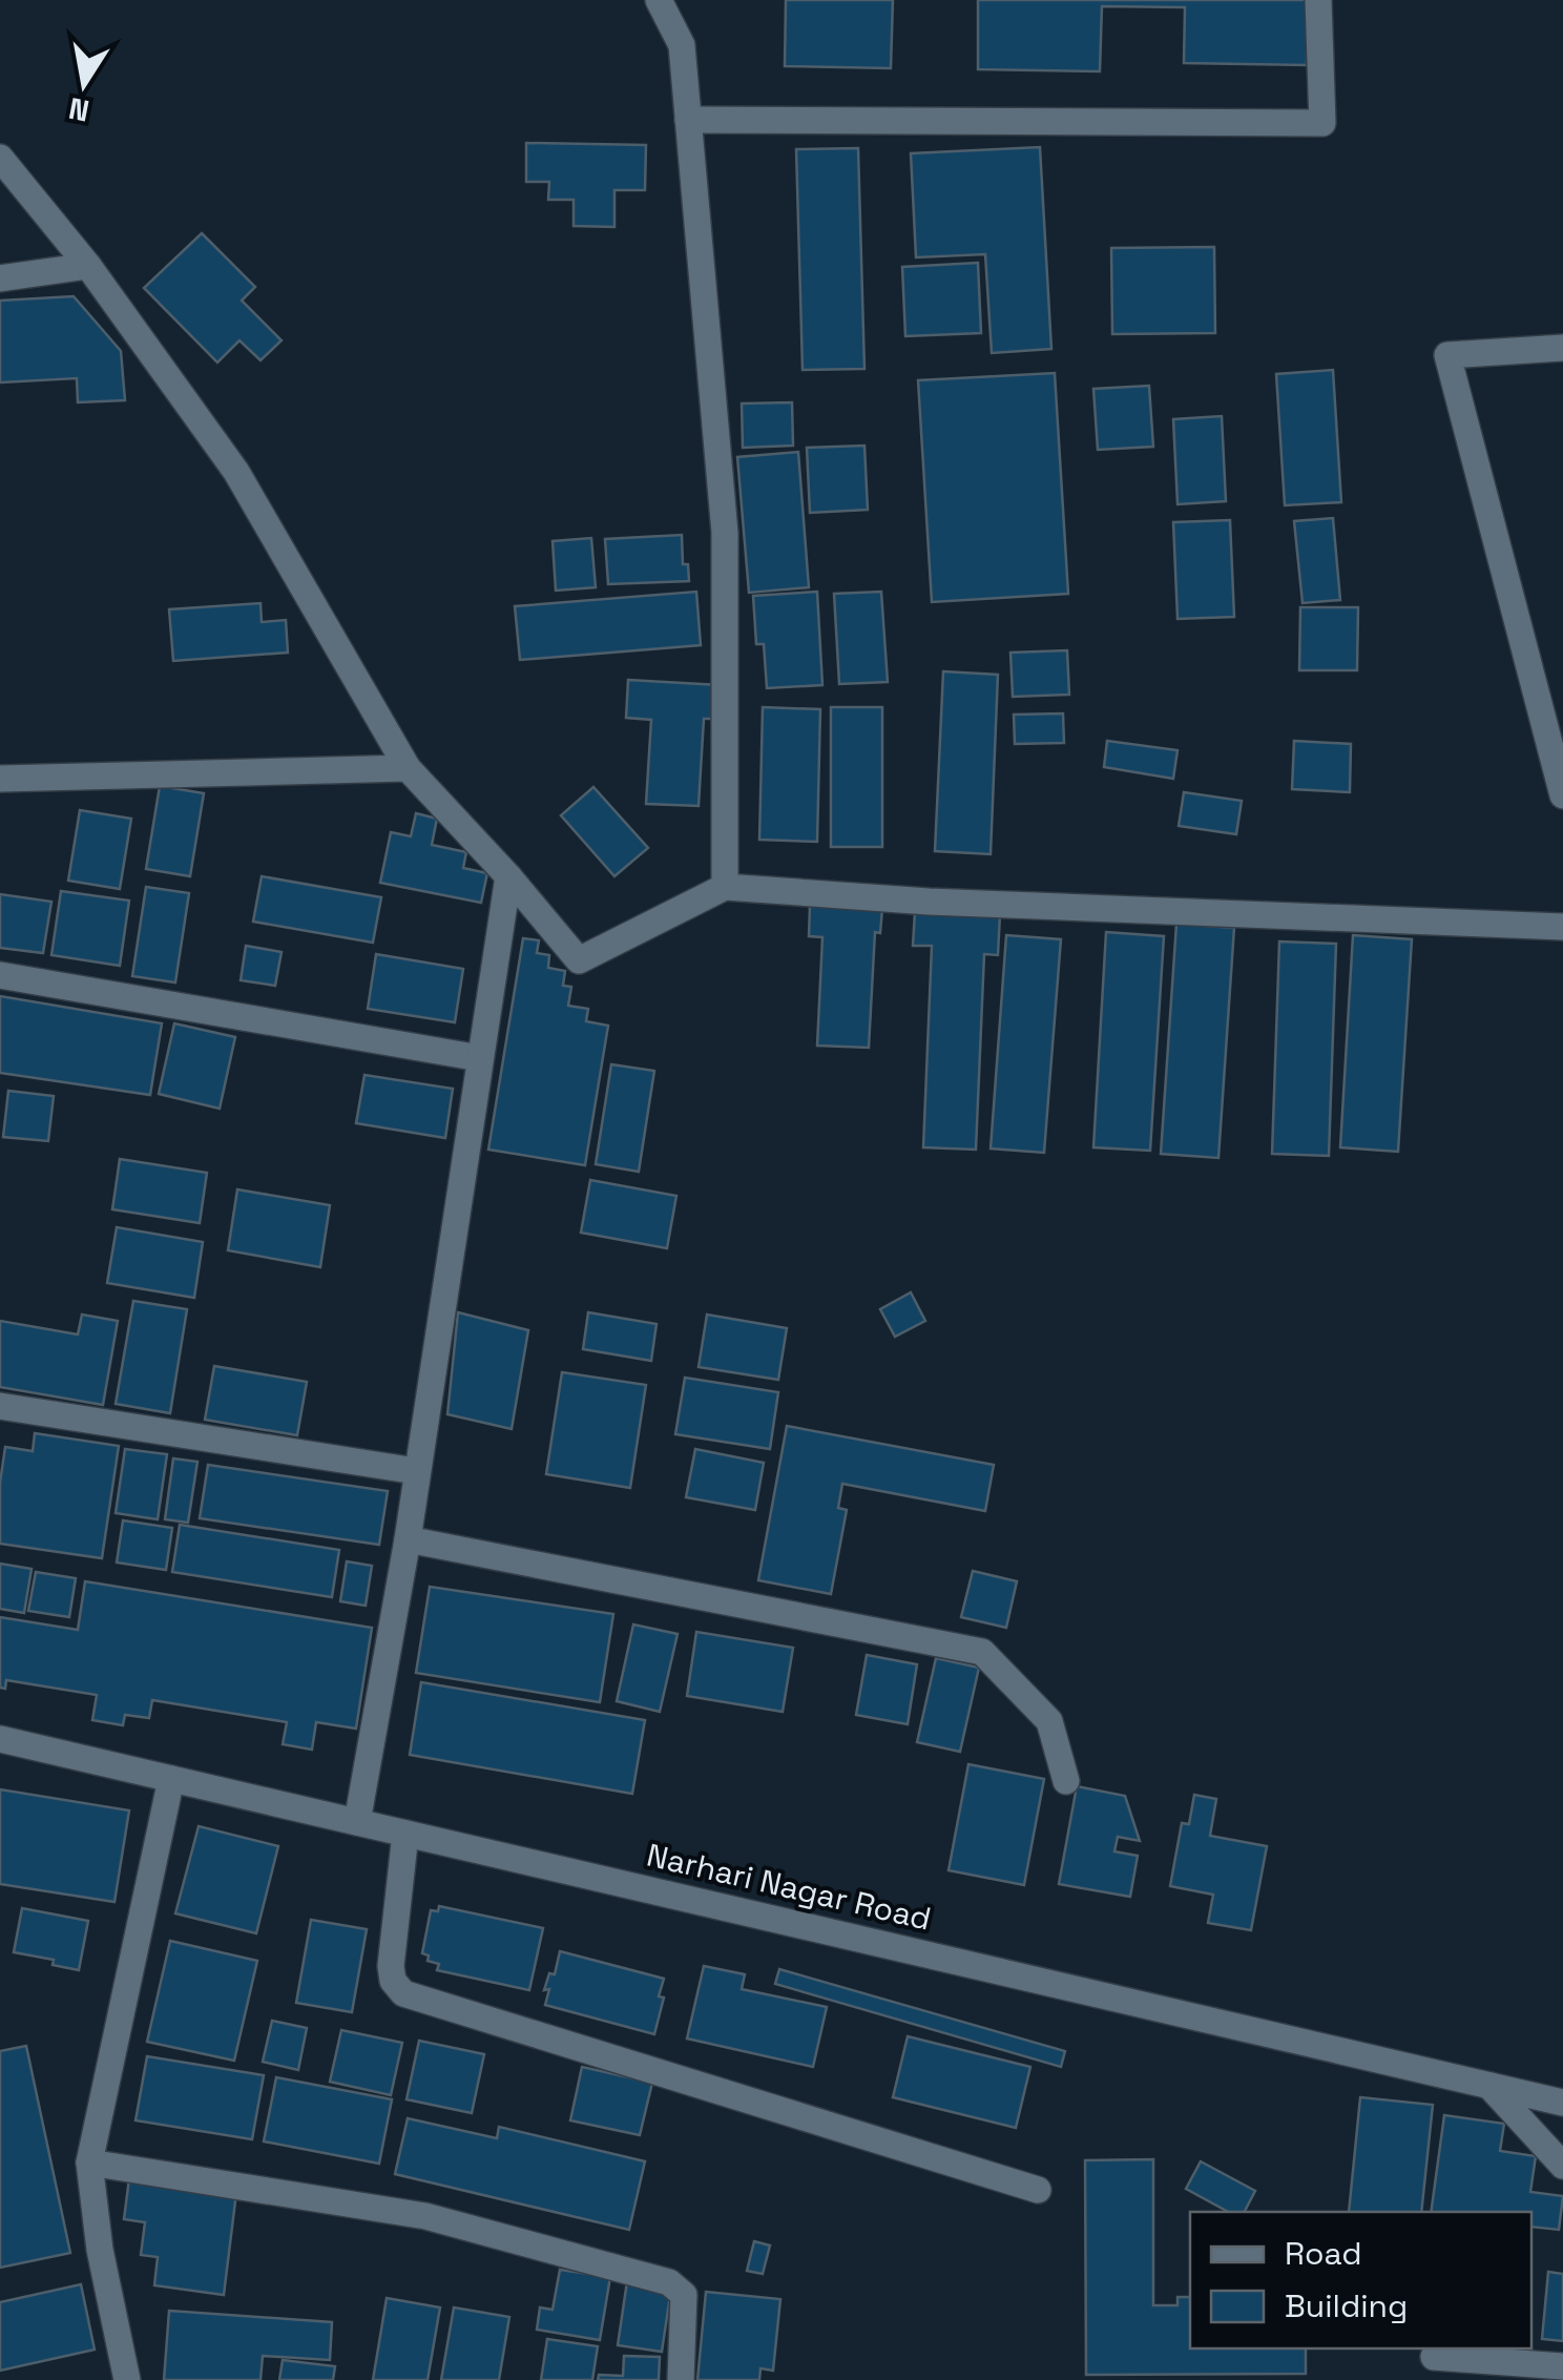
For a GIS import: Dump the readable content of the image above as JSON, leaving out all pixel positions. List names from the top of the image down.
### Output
{
  "streets": {
    "street": ["Narhari Nagar Road"]
  },
  "legend": ["Road", "Building"],
  "north": "bottom"
}
